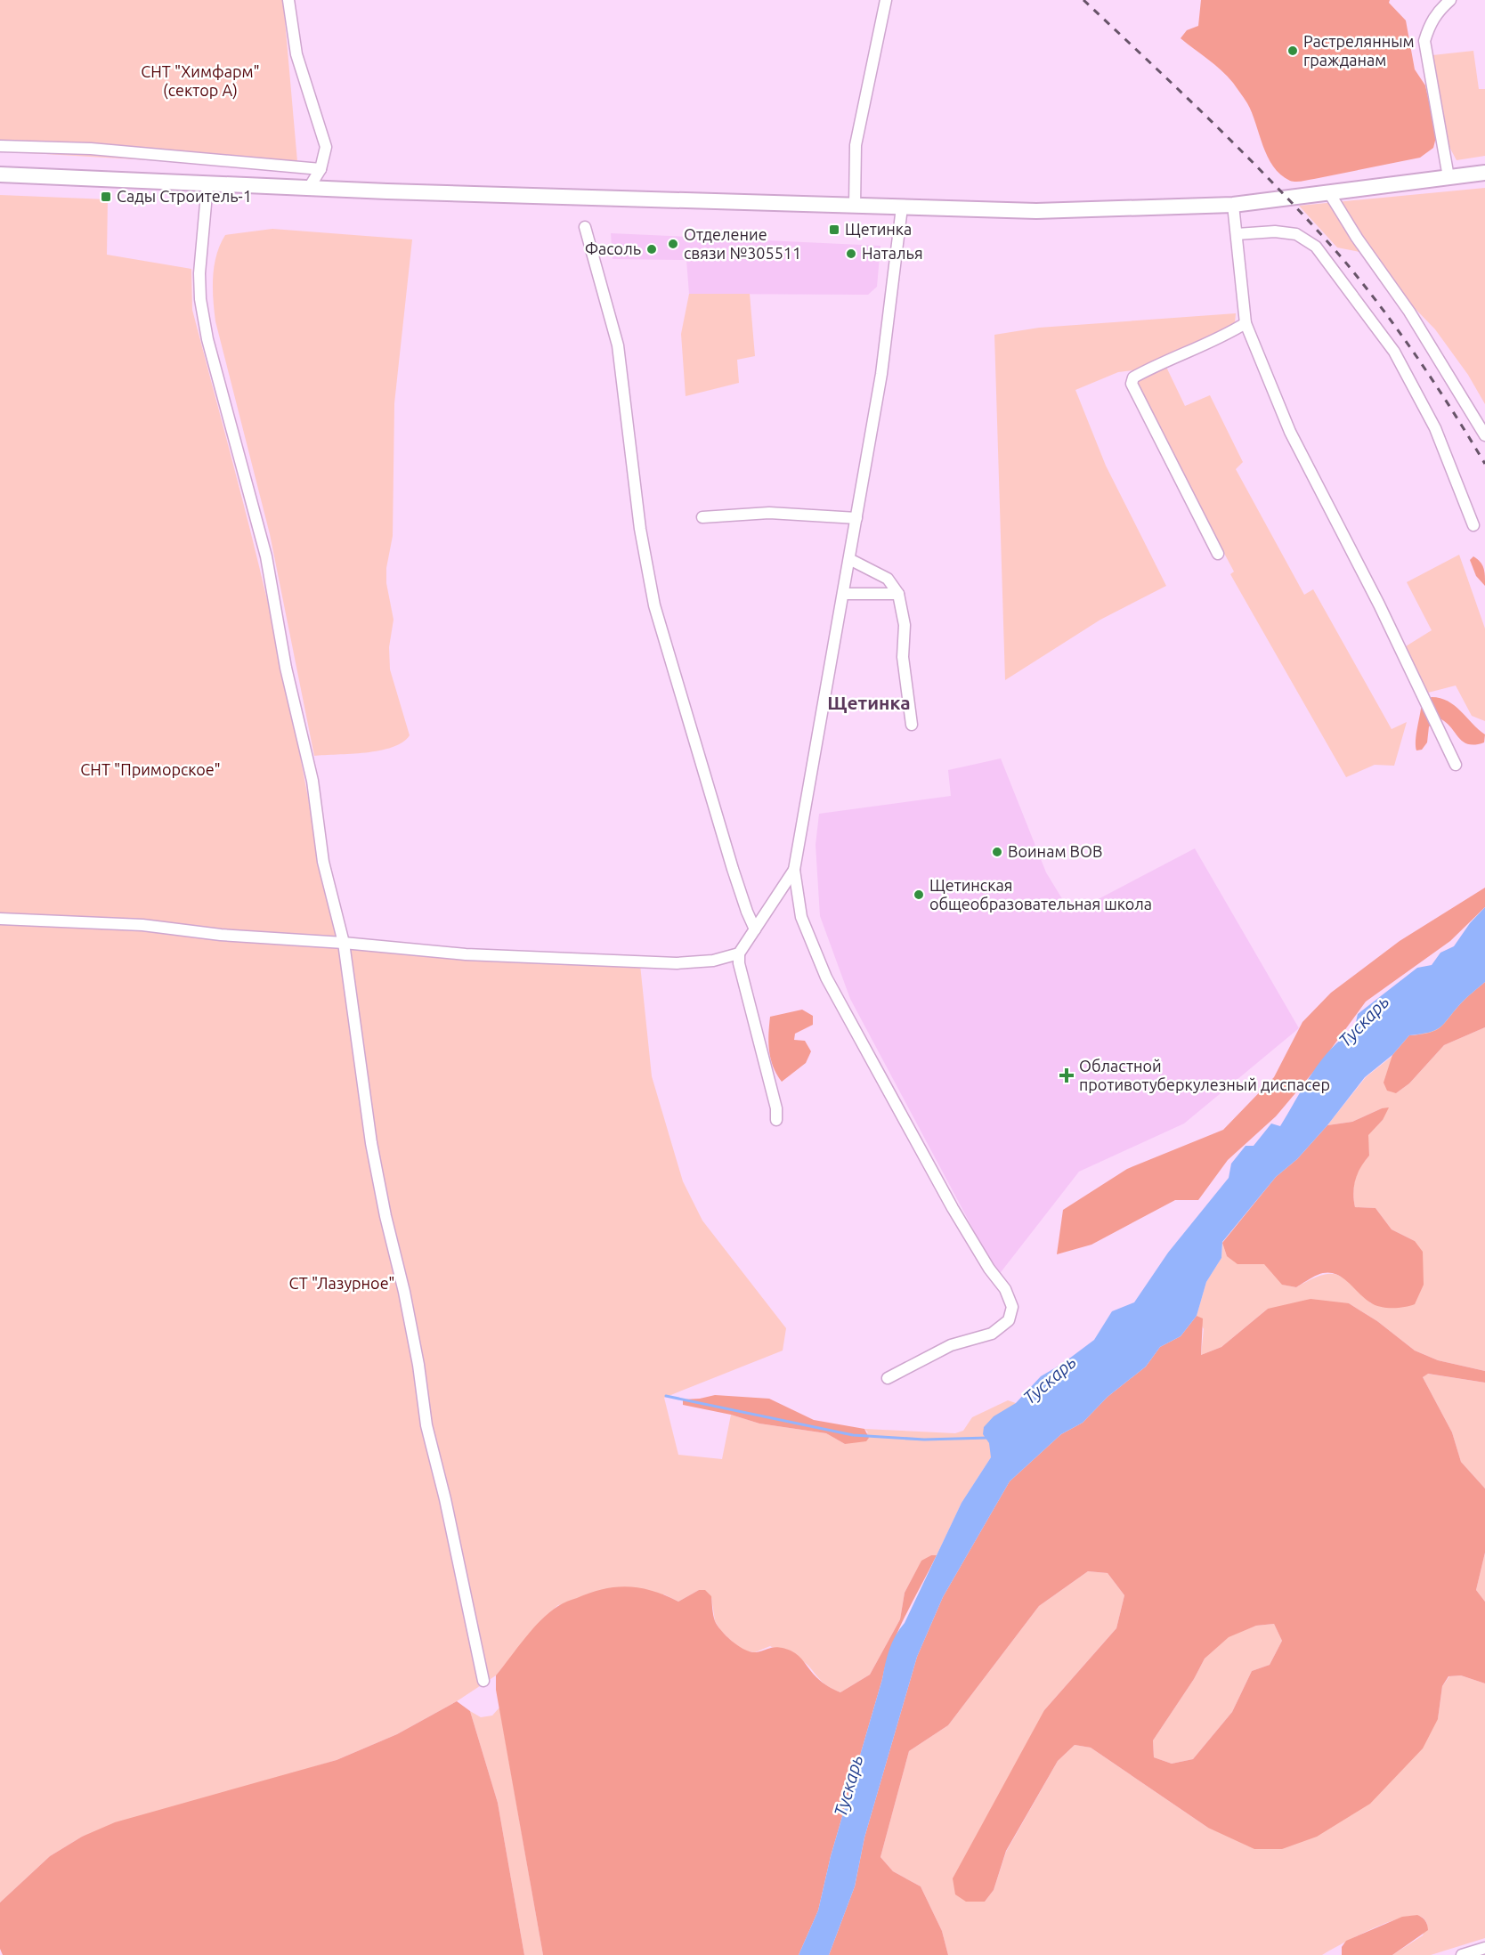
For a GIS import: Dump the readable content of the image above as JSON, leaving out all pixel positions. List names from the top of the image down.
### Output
{
  "districts": ["Щетинка"],
  "water": ["Тускарь"],
  "parks": ["СНТ \"Химфарм\" (сектор А)", "СНТ \"Приморское\"", "СТ \"Лазурное\""],
  "places": {
    "other": [
      "Растрелянным гражданам",
      "Отделение связи №305511",
      "Фасоль",
      "Наталья",
      "Воинам ВОВ",
      "Щетинская общеобразовательная школа"
    ],
    "transit": ["Сады Строитель-1", "Щетинка"],
    "health": ["Областной противотуберкулезный диспасер"]
  }
}
